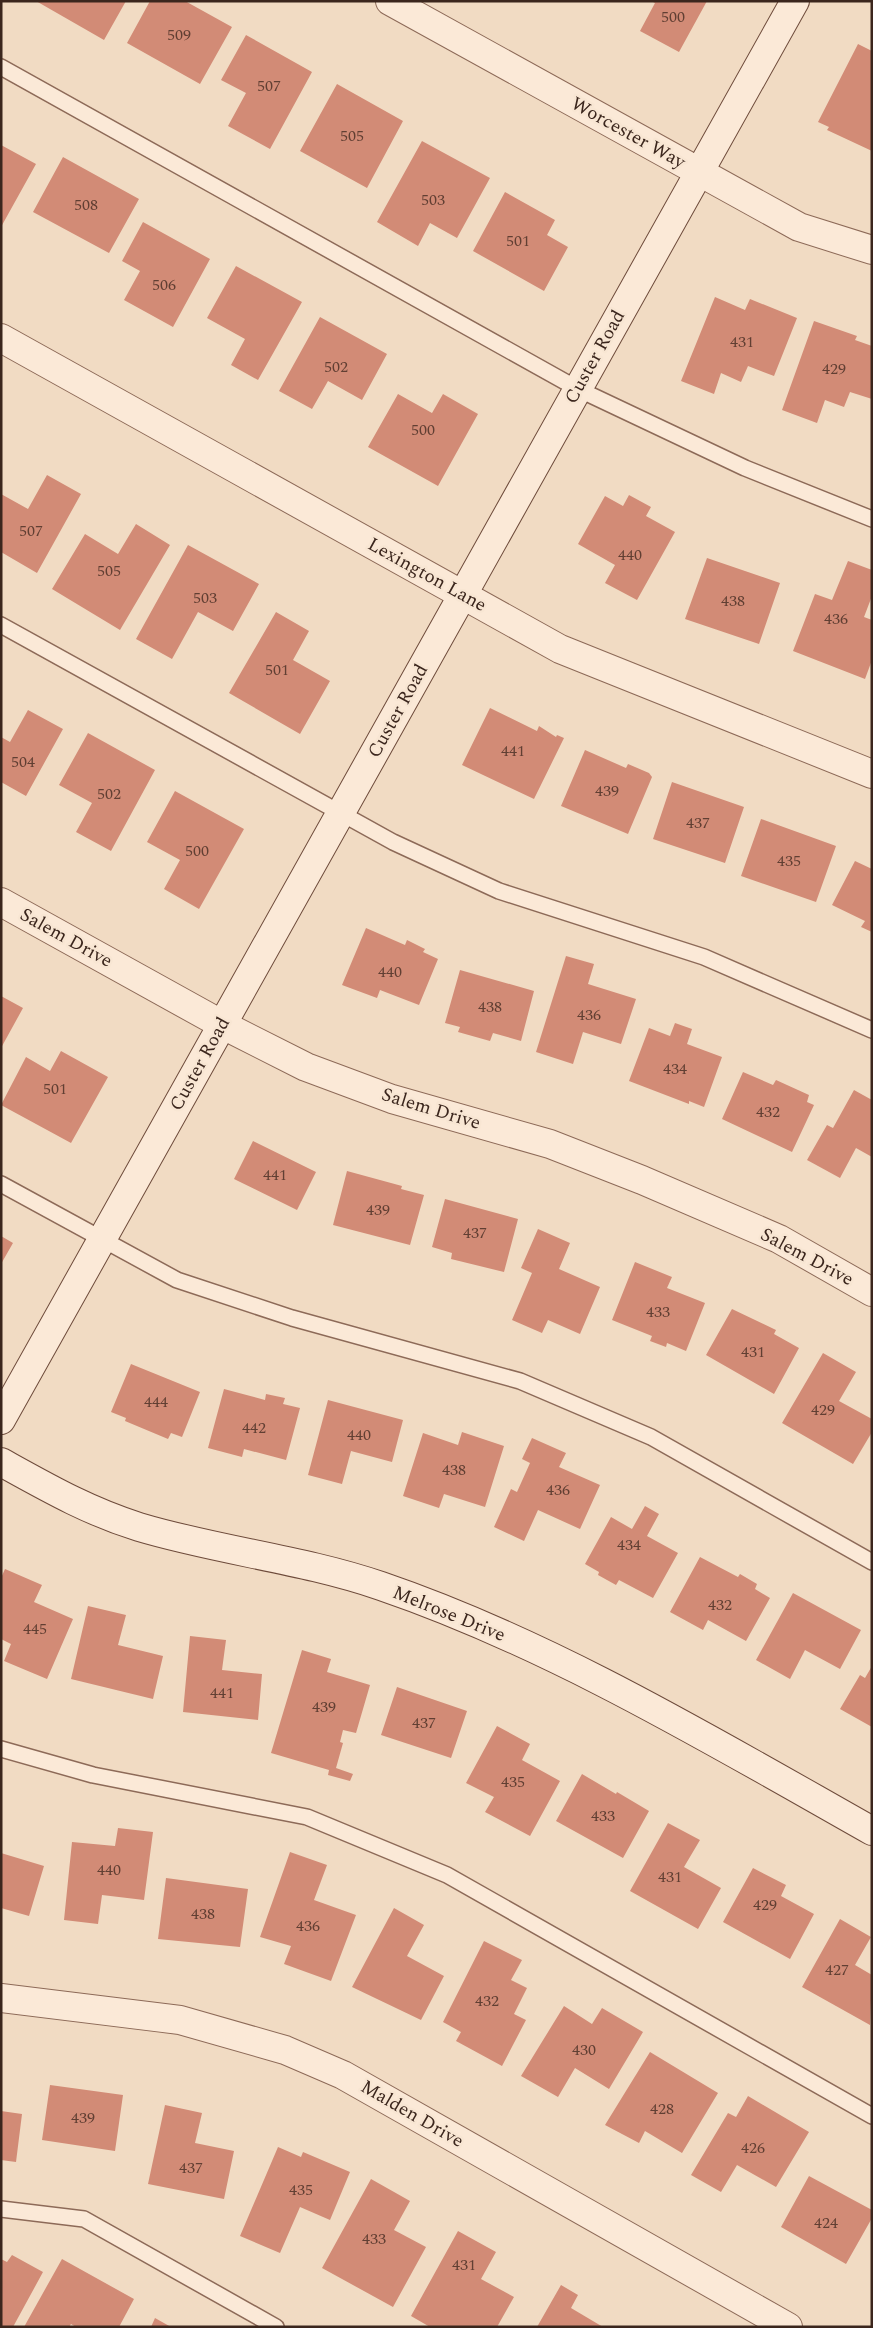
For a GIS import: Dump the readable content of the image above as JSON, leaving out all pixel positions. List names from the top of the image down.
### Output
{
  "streets": {
    "street": [
      "Worcester Way",
      "Custer Road",
      "Lexington Lane",
      "Salem Drive",
      "Melrose Drive",
      "Malden Drive"
    ]
  },
  "crossings": [
    ["Worcester Way", "Custer Road"],
    ["Custer Road", "Lexington Lane"],
    ["Custer Road", "Salem Drive"]
  ],
  "house_numbers": [
    "500",
    "509",
    "507",
    "505",
    "503",
    "508",
    "501",
    "506",
    "431",
    "502",
    "429",
    "500",
    "507",
    "440",
    "505",
    "503",
    "438",
    "436",
    "501",
    "441",
    "504",
    "439",
    "502",
    "437",
    "500",
    "435",
    "440",
    "438",
    "436",
    "434",
    "501",
    "432",
    "441",
    "439",
    "437",
    "433",
    "431",
    "444",
    "429",
    "442",
    "440",
    "438",
    "436",
    "434",
    "432",
    "445",
    "441",
    "439",
    "437",
    "435",
    "433",
    "440",
    "431",
    "429",
    "438",
    "436",
    "427",
    "432",
    "430",
    "428",
    "439",
    "426",
    "437",
    "435",
    "424",
    "433",
    "431"
  ]
}
